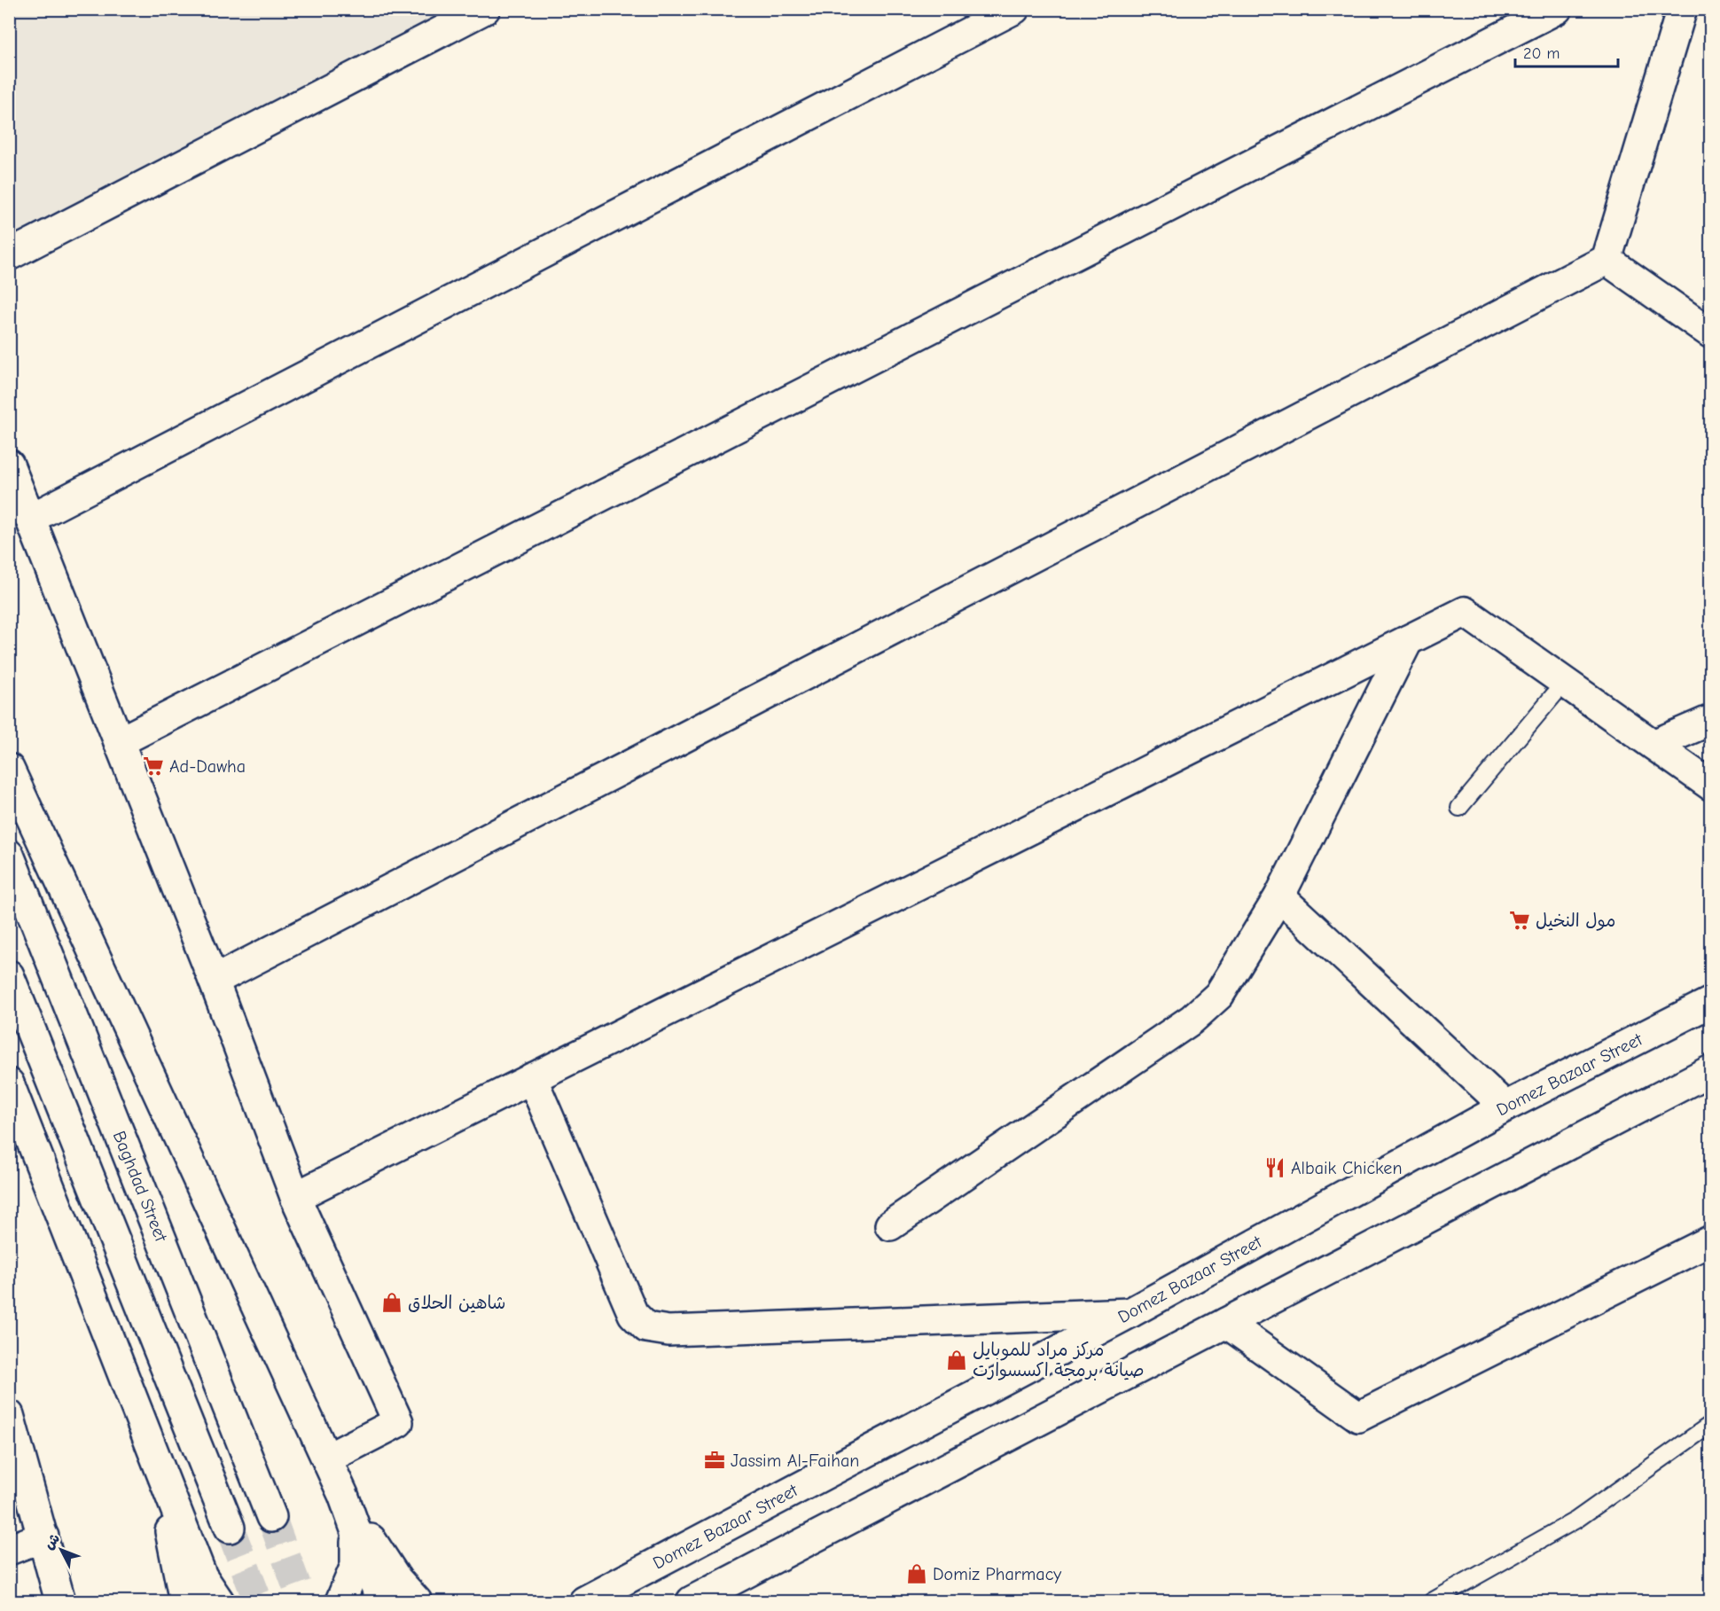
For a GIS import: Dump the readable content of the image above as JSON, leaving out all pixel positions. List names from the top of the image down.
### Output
{
  "streets": {
    "street": ["Domez Bazaar Street", "Baghdad Street"]
  },
  "places": {
    "supermarket": ["Ad-Dawha", "مول النخيل"],
    "restaurant": ["Albaik Chicken"],
    "shop": ["شاهين الحلاق", "مركز مراد للموبايل صيانة برمجة اكسسوارت", "Domiz Pharmacy"],
    "office": ["Jassim Al-Faihan"]
  },
  "scale_bar": "20 m",
  "north": "top left"
}
